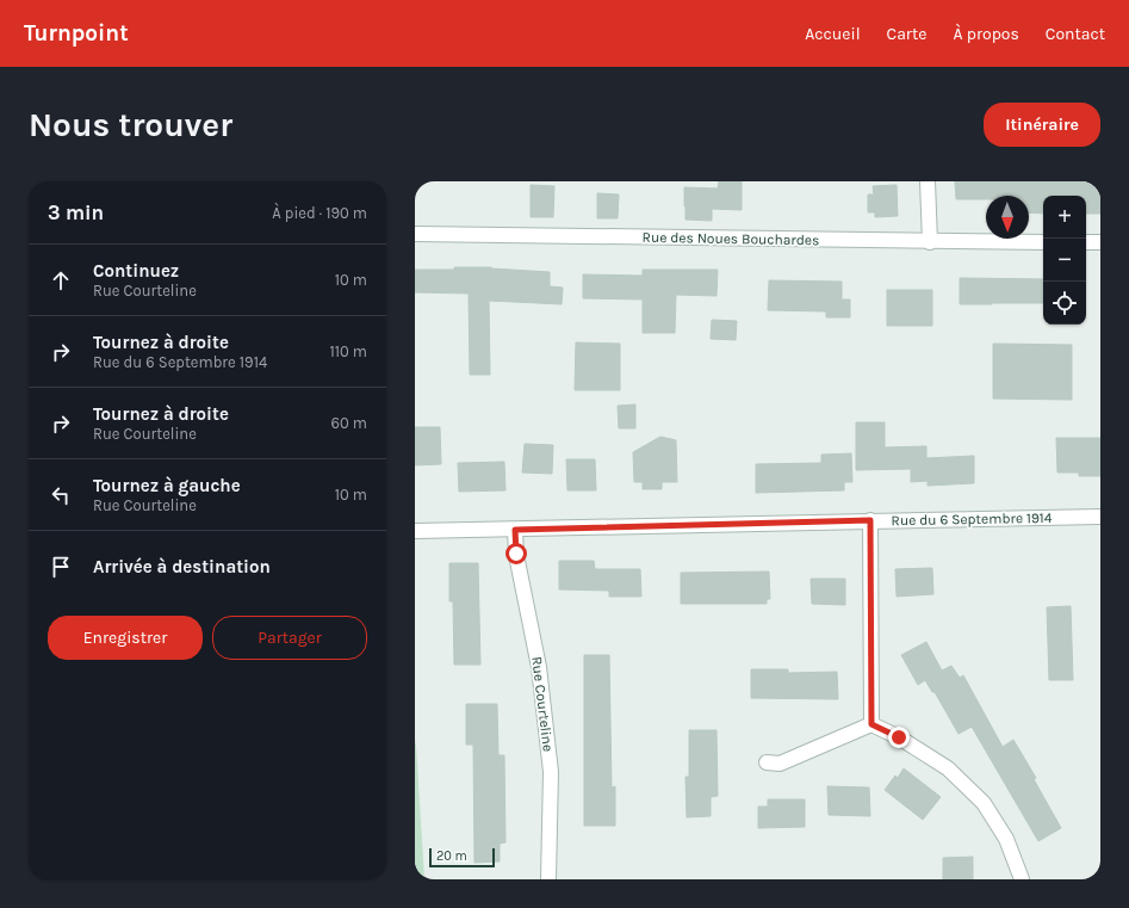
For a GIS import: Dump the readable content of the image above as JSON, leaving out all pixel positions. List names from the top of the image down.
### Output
{
  "streets": {
    "street": ["Rue des Noues Bouchardes", "Rue du 6 Septembre 1914", "Rue Courteline"]
  },
  "crossings": [
    ["Rue du 6 Septembre 1914", "Rue Courteline"]
  ],
  "scale_bar": "20 m",
  "north": "bottom",
  "page": {
    "header": "Turnpoint",
    "nav": [
      "Accueil",
      "Carte",
      "À propos",
      "Contact"
    ],
    "buttons": [
      "Itinéraire",
      ["Enregistrer", "Partager"]
    ],
    "title": "Nous trouver",
    "heading": ["3 min", "À pied · 190 m"],
    "map_buttons": ["+", "−"],
    "list": [
      ["Continuez", "Rue Courteline", "10 m"],
      ["Tournez à droite", "Rue du 6 Septembre 1914", "110 m"],
      ["Tournez à droite", "Rue Courteline", "60 m"],
      ["Tournez à gauche", "Rue Courteline", "10 m"],
      "Arrivée à destination"
    ],
    "scale": "20 m"
  }
}
